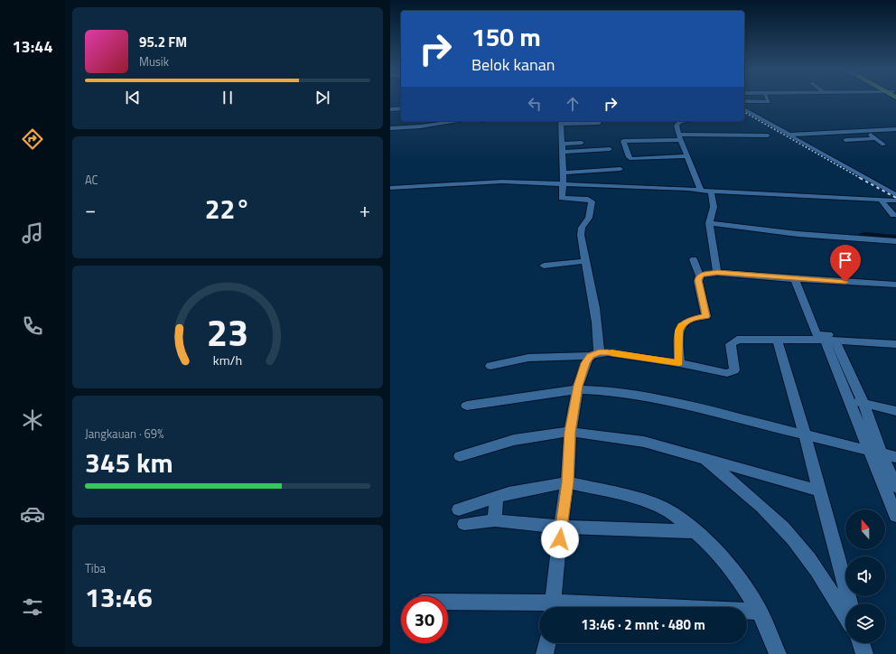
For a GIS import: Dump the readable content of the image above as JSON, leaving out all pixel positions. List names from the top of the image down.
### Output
{
  "north": "top",
  "page": {
    "tabs": "13:44",
    "turn": ["150 m", "Belok kanan"],
    "song": ["95.2 FM", "Musik"],
    "tile": [
      "AC",
      ["Jangkauan · 69%", "345 km"],
      ["Tiba", "13:46"]
    ],
    "heat": ["−", "22°", "+"],
    "limit": "30",
    "trip": "13:46 · 2 mnt · 480 m",
    "gauge": ["23", "km/h"]
  }
}
